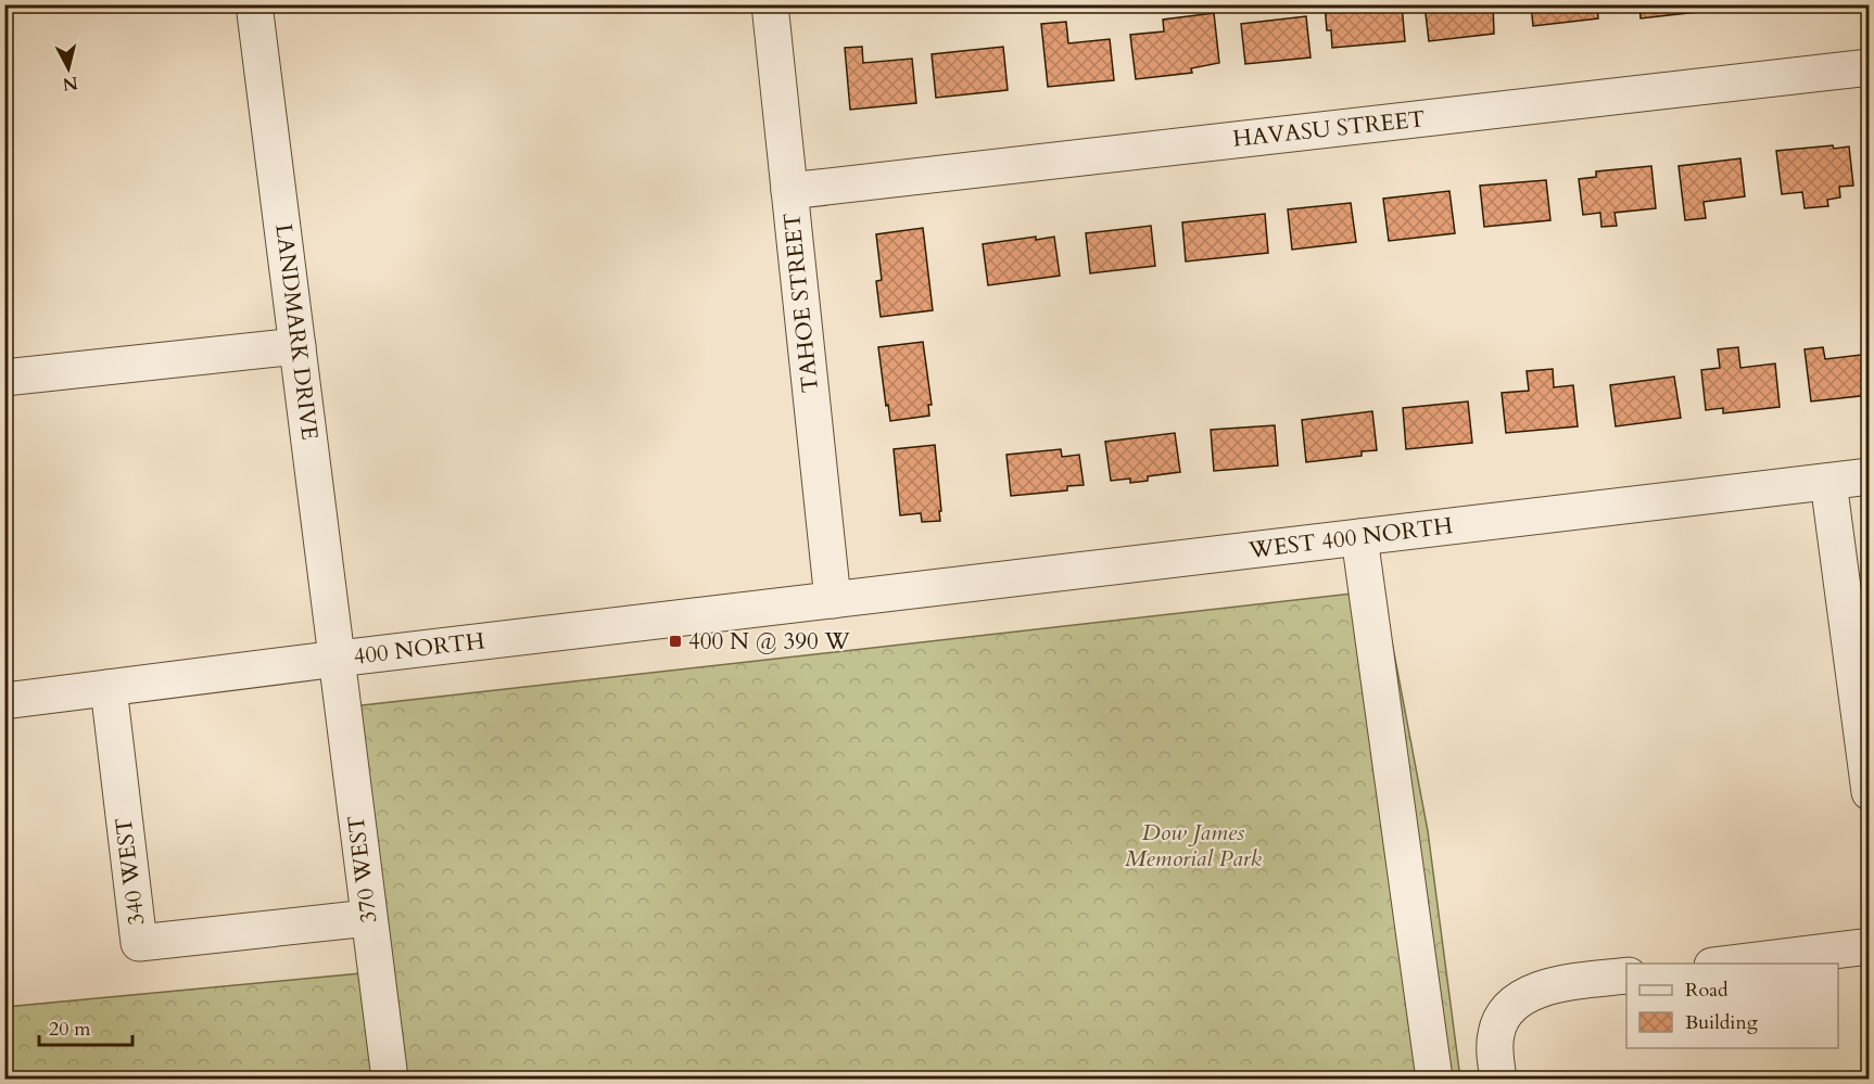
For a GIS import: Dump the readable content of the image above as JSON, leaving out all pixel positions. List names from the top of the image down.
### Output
{
  "streets": {
    "street": [
      "HAVASU STREET",
      "TAHOE STREET",
      "LANDMARK DRIVE",
      "WEST 400 NORTH",
      "400 NORTH",
      "370 WEST",
      "340 WEST"
    ]
  },
  "crossings": [
    ["HAVASU STREET", "TAHOE STREET"],
    ["TAHOE STREET", "WEST 400 NORTH"],
    ["TAHOE STREET", "400 NORTH"],
    ["LANDMARK DRIVE", "400 NORTH"],
    ["LANDMARK DRIVE", "370 WEST"],
    ["WEST 400 NORTH", "400 NORTH"],
    ["400 NORTH", "370 WEST"],
    ["400 NORTH", "340 WEST"],
    ["370 WEST", "340 WEST"]
  ],
  "parks": ["Dow James Memorial Park"],
  "places": {
    "transit": ["400 N @ 390 W"]
  },
  "legend": ["Road", "Building"],
  "scale_bar": "20 m",
  "north": "bottom"
}
